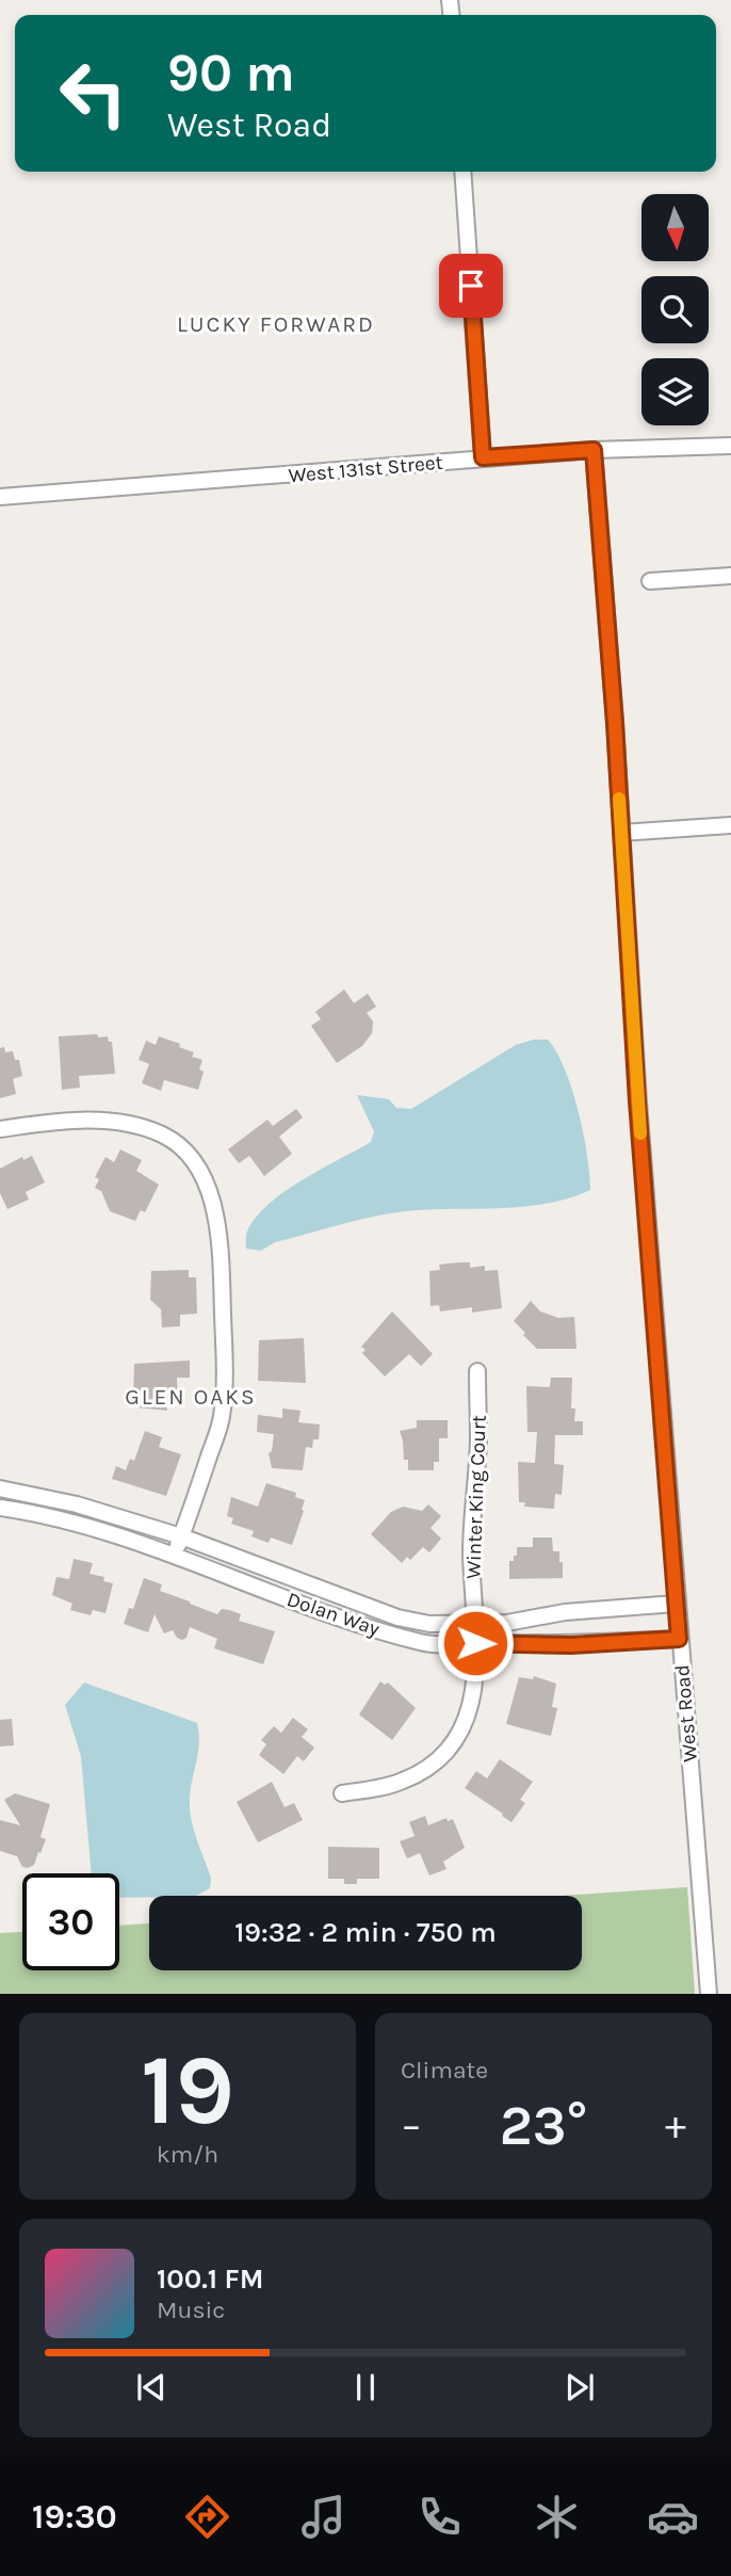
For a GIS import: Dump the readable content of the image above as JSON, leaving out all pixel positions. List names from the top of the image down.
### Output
{
  "streets": {
    "street": [
      "West 131st Street",
      "Winter King Court",
      "Dolan Way",
      "West Road"
    ]
  },
  "crossings": [
    ["West 131st Street", "West Road"],
    ["Winter King Court", "Dolan Way"],
    ["Dolan Way", "West Road"]
  ],
  "districts": ["LUCKY FORWARD", "GLEN OAKS"],
  "north": "bottom",
  "page": {
    "turn": ["90 m", "West Road"],
    "limit": "30",
    "trip": "19:32 · 2 min · 750 m",
    "tile": [
      ["19", "km/h"],
      "Climate"
    ],
    "heat": ["−", "23°", "+"],
    "song": ["100.1 FM", "Music"],
    "tabs": "19:30"
  }
}
